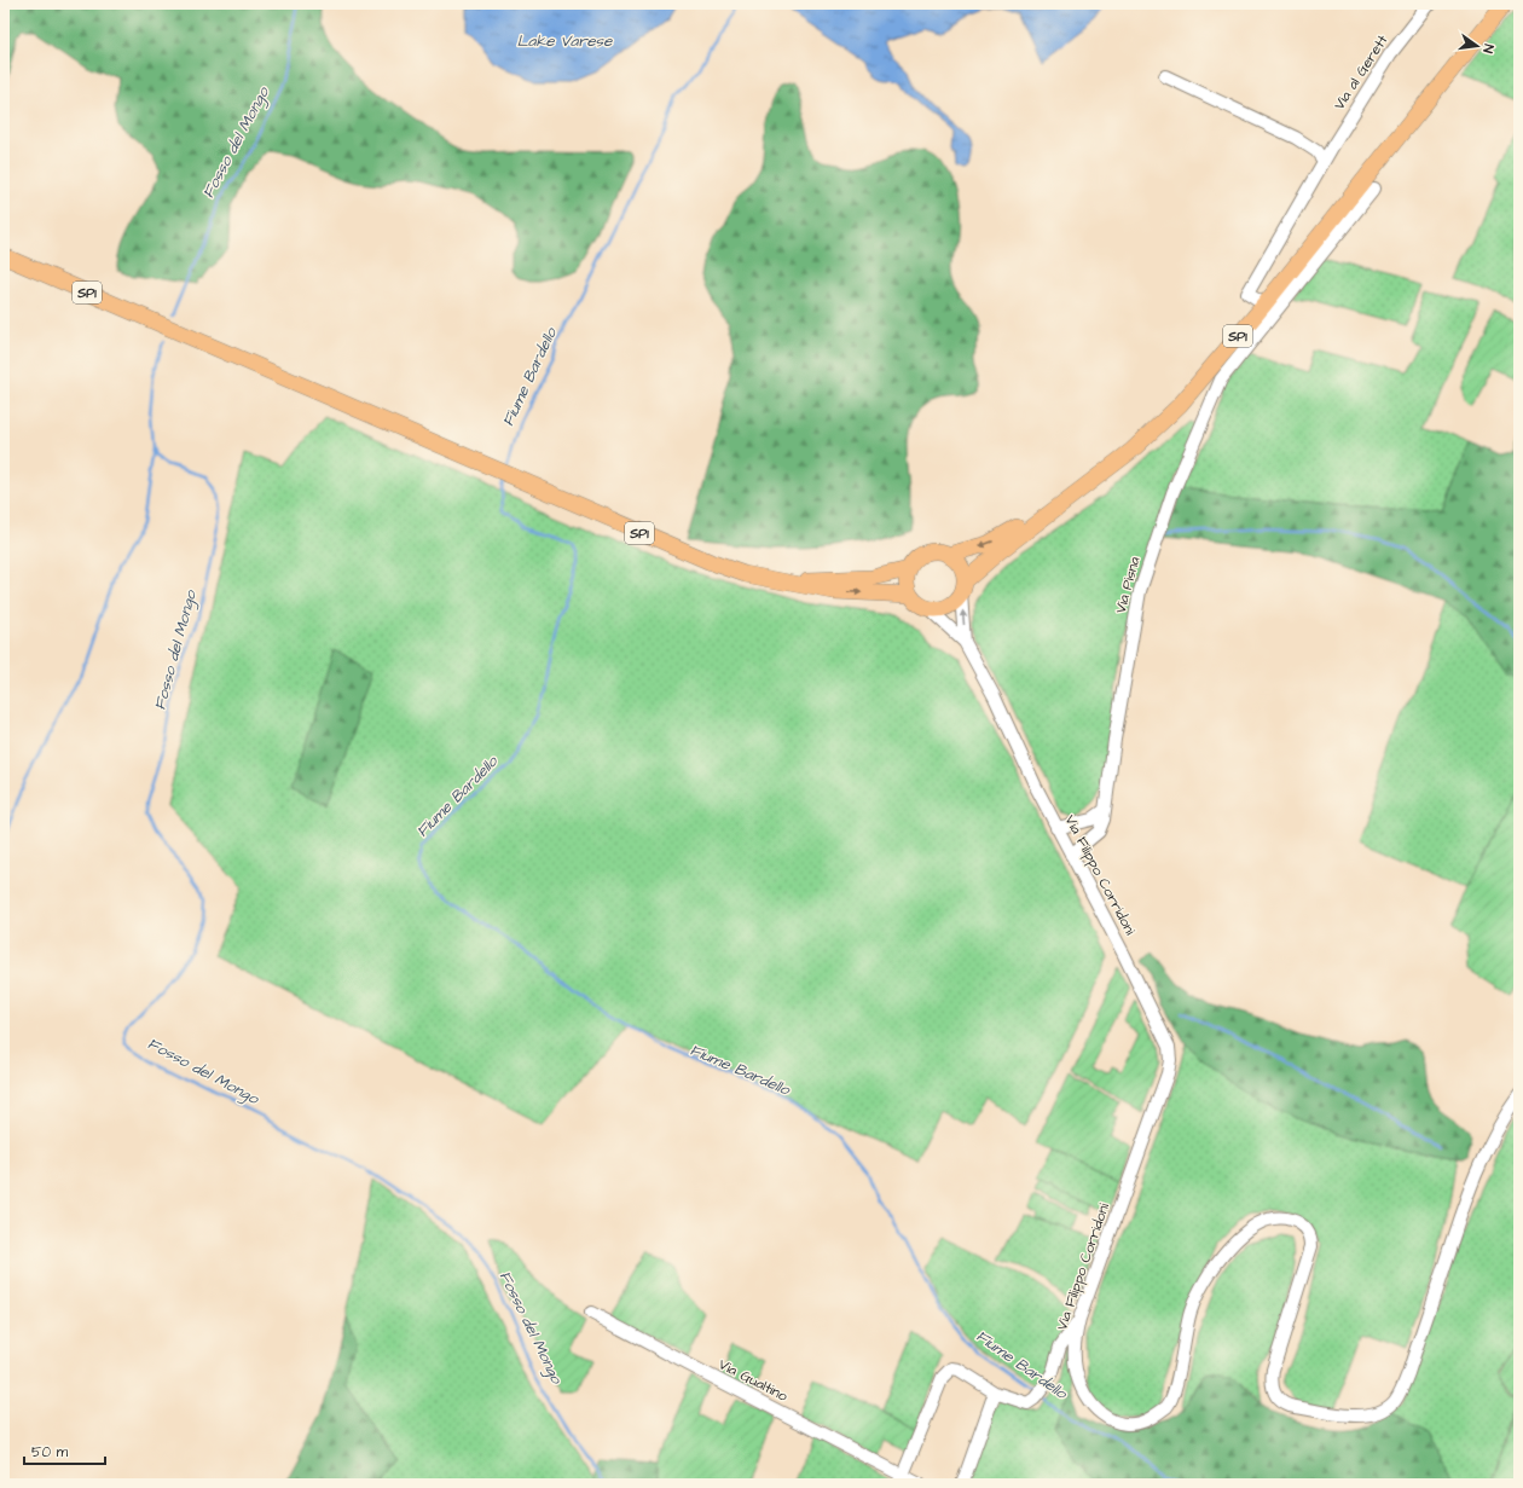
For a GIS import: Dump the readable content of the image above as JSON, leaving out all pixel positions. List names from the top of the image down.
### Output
{
  "streets": {
    "main road": ["SP1"],
    "street": [
      "Via al Gerett",
      "Via Pisna",
      "Via Filippo Corridoni",
      "Via Gualtino"
    ]
  },
  "crossings": [
    ["Via al Gerett", "SP1"],
    ["SP1", "Via Filippo Corridoni"],
    ["Via Pisna", "Via Filippo Corridoni"]
  ],
  "water": ["Lake Varese", "Fosso del Mongo", "Fiume Bardello"],
  "scale_bar": "50 m",
  "north": "right"
}
